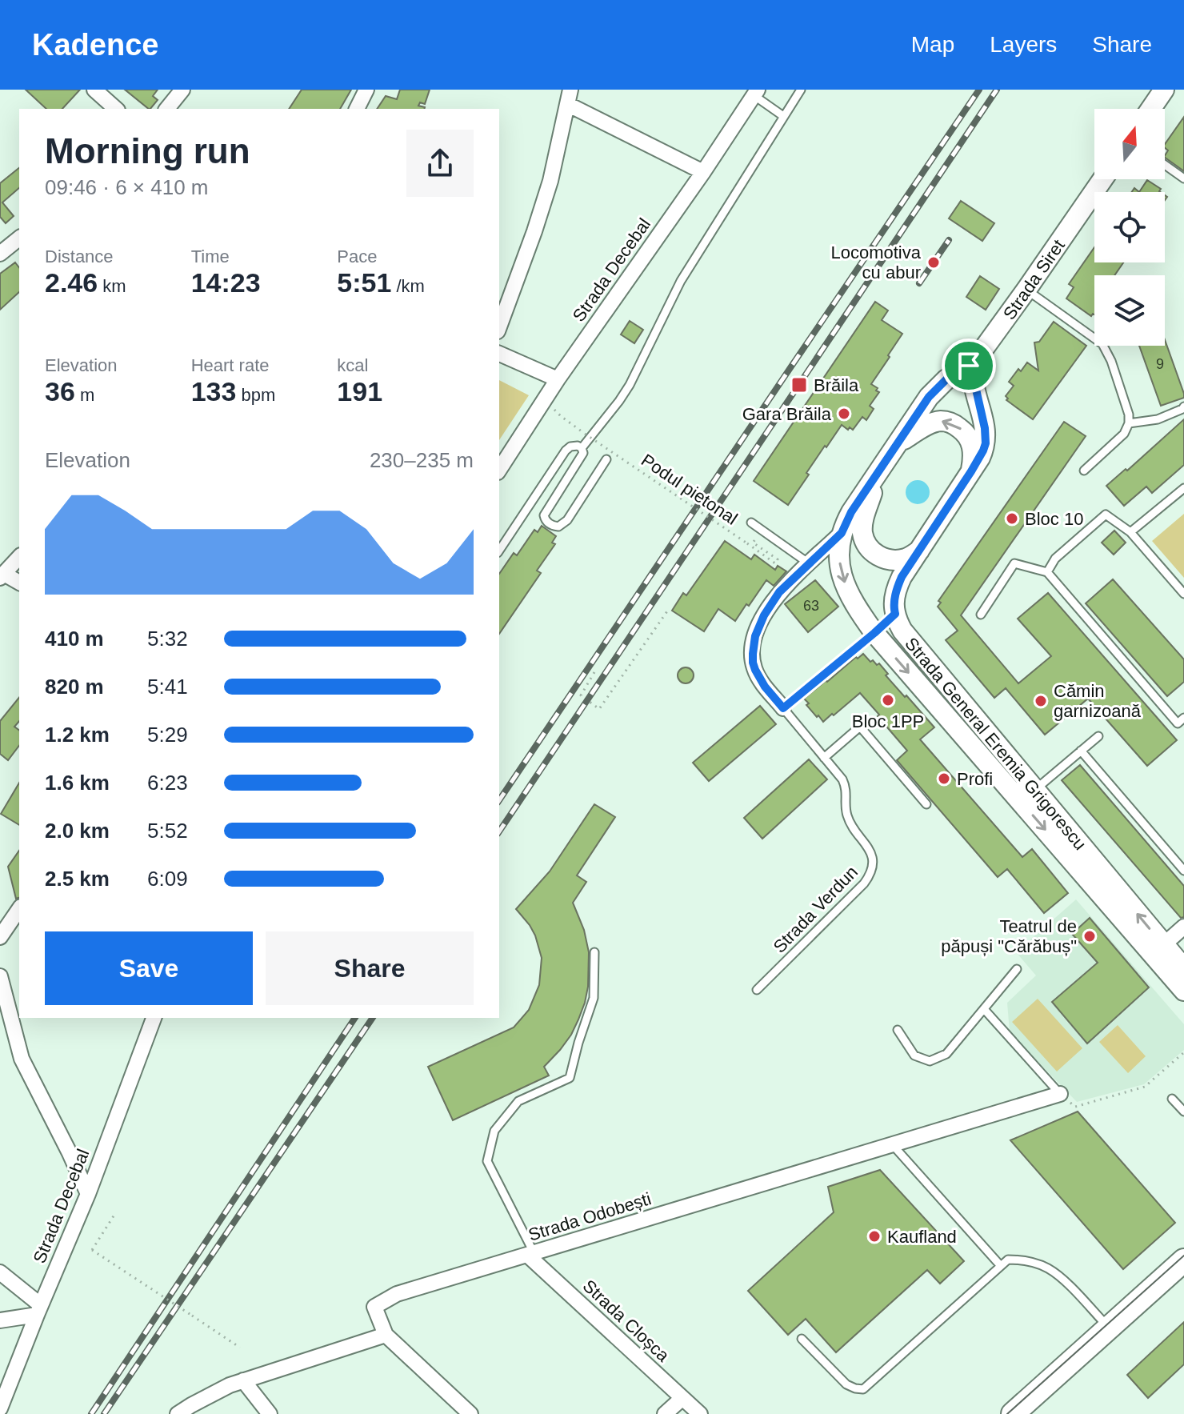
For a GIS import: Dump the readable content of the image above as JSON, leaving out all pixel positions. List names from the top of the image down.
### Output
{
  "streets": {
    "street": [
      "Strada Decebal",
      "Strada Siret",
      "Strada General Eremia Grigorescu",
      "Strada Odobești",
      "Strada Cloșca"
    ],
    "lane": ["Strada Verdun"],
    "path": ["Podul pietonal"]
  },
  "crossings": [
    ["Strada Siret", "Strada General Eremia Grigorescu"],
    ["Strada Odobești", "Strada Cloșca"]
  ],
  "places": {
    "other": [
      "Locomotiva cu abur",
      "Gara Brăila",
      "Bloc 10",
      "Bloc 1PP",
      "Cămin garnizoană",
      "Profi",
      "Teatrul de păpuși \"Cărăbuș\"",
      "Kaufland"
    ],
    "transit": ["Brăila"]
  },
  "house_numbers": ["9", "63"],
  "north": "top",
  "page": {
    "header": "Kadence",
    "nav": ["Map", "Layers", "Share"],
    "heading": ["Morning run", "09:46 · 6 × 410 m"],
    "stats": [
      ["Distance", "2.46 km"],
      ["Time", "14:23"],
      ["Pace", "5:51 /km"],
      ["Elevation", "36 m"],
      ["Heart rate", "133 bpm"],
      ["kcal", "191"]
    ],
    "chart": ["Elevation", "230–235 m"],
    "list": [
      {
        "name": "410 m",
        "note": "5:32"
      },
      {
        "name": "820 m",
        "note": "5:41"
      },
      {
        "name": "1.2 km",
        "note": "5:29"
      },
      {
        "name": "1.6 km",
        "note": "6:23"
      },
      {
        "name": "2.0 km",
        "note": "5:52"
      },
      {
        "name": "2.5 km",
        "note": "6:09"
      }
    ],
    "buttons": ["Save", "Share"]
  }
}
